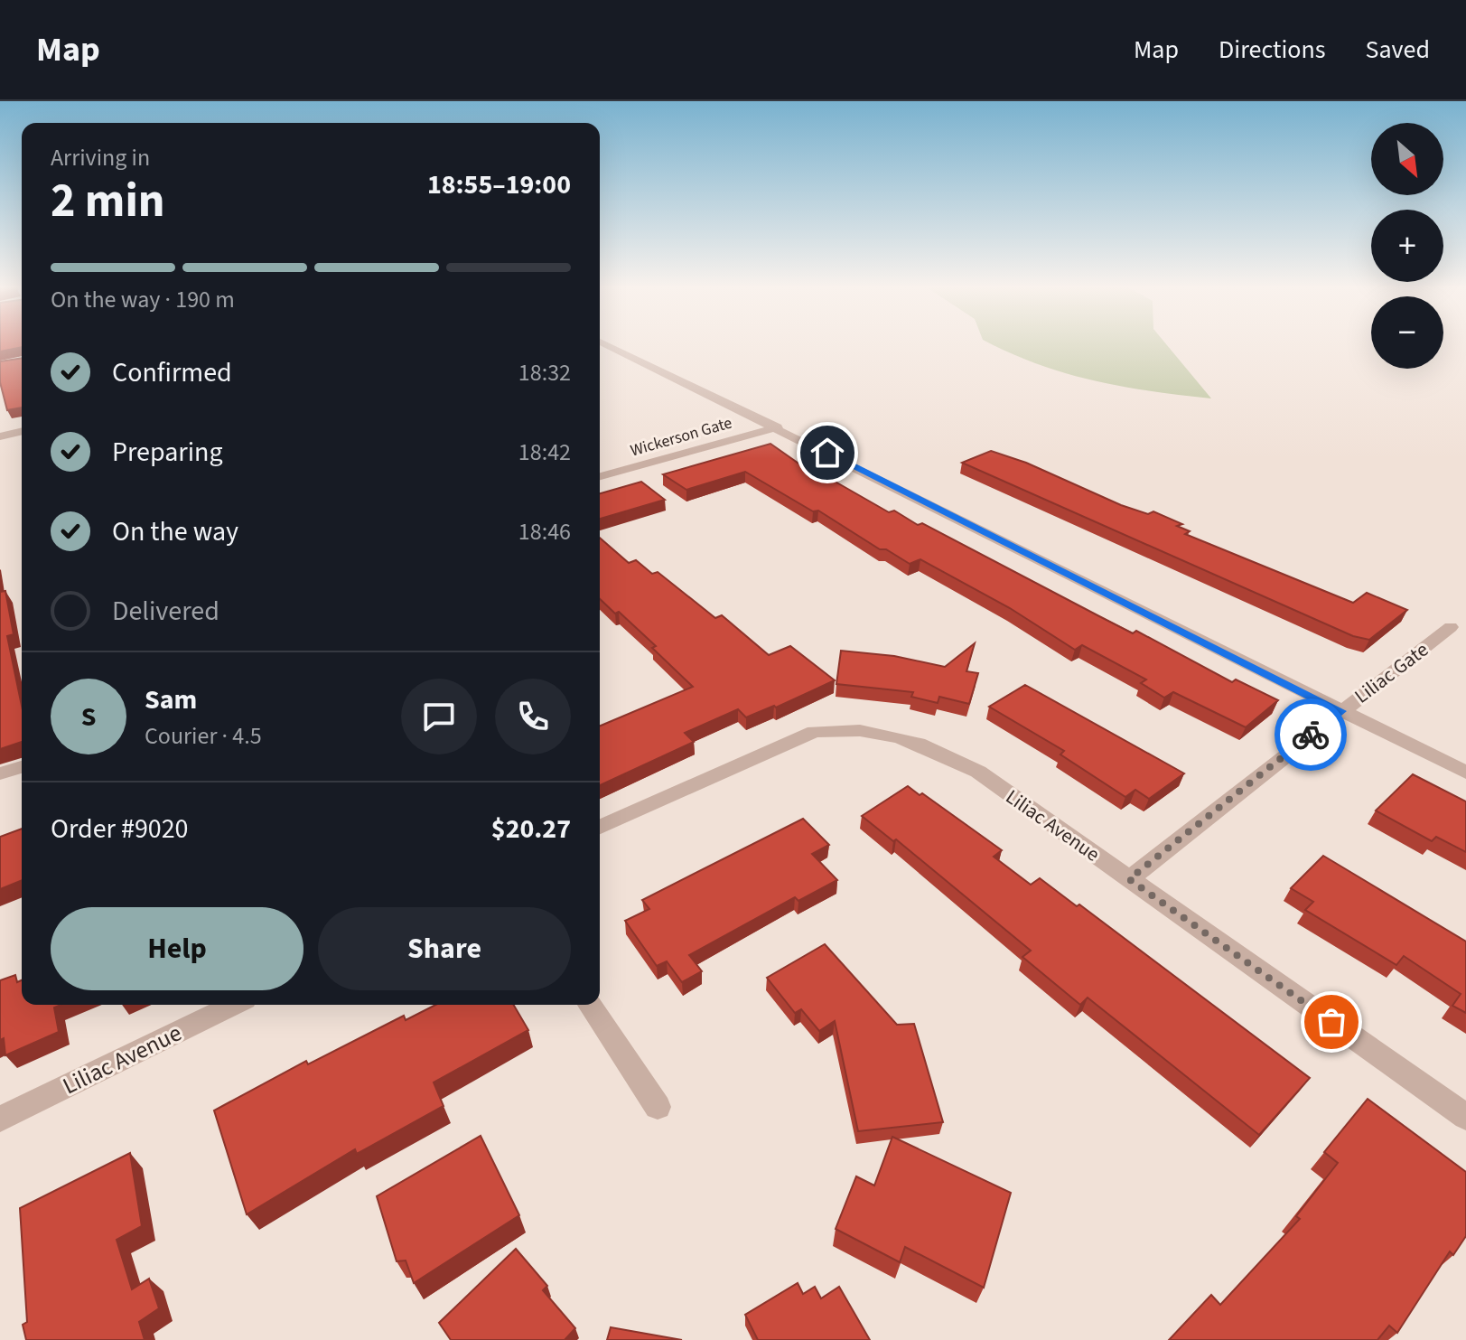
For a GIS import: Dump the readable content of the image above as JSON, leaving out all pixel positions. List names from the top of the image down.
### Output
{
  "streets": {
    "street": ["Wickerson Gate", "Liliac Gate", "Liliac Avenue"]
  },
  "crossings": [
    ["Liliac Gate", "Liliac Avenue"]
  ],
  "north": "bottom right",
  "page": {
    "header": "Map",
    "nav": ["Map", "Directions", "Saved"],
    "map_buttons": ["+", "−"],
    "heading": ["2 min", "Arriving in", "18:55–19:00"],
    "panel": [
      "Sam",
      "Courier · 4.5",
      "Order #9020",
      "$20.27"
    ],
    "bar": "On the way · 190 m",
    "list": [
      ["Confirmed", "18:32"],
      ["Preparing", "18:42"],
      ["On the way", "18:46"],
      "Delivered"
    ],
    "round": "S",
    "buttons": ["Help", "Share"]
  }
}
